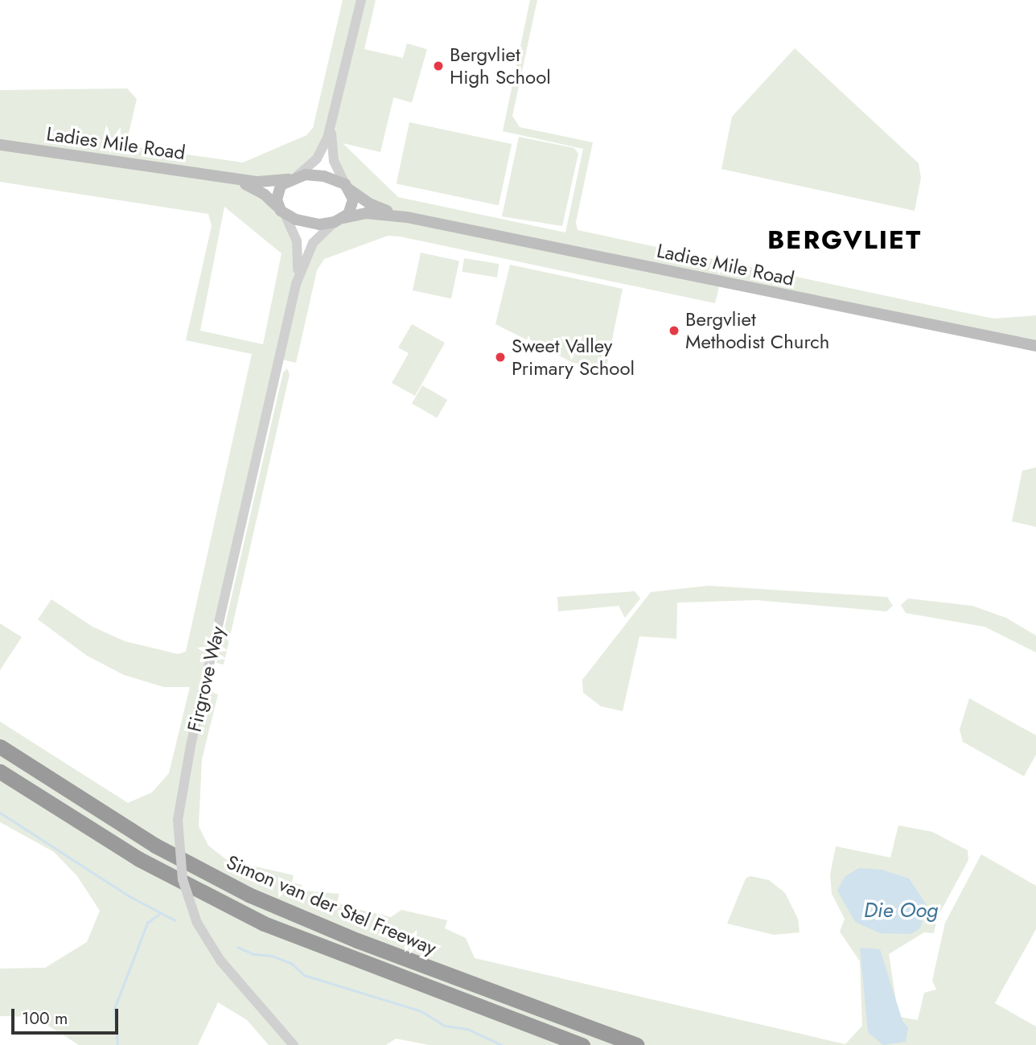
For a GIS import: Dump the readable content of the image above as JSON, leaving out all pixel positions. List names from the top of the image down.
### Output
{
  "streets": {
    "highway": ["Simon van der Stel Freeway"],
    "main road": ["Ladies Mile Road"],
    "street": ["Firgrove Way"]
  },
  "crossings": [
    ["Ladies Mile Road", "Firgrove Way"]
  ],
  "districts": ["BERGVLIET"],
  "water": ["Die Oog"],
  "places": ["Bergvliet High School", "Bergvliet Methodist Church", "Sweet Valley Primary School"],
  "scale_bar": "100 m"
}
